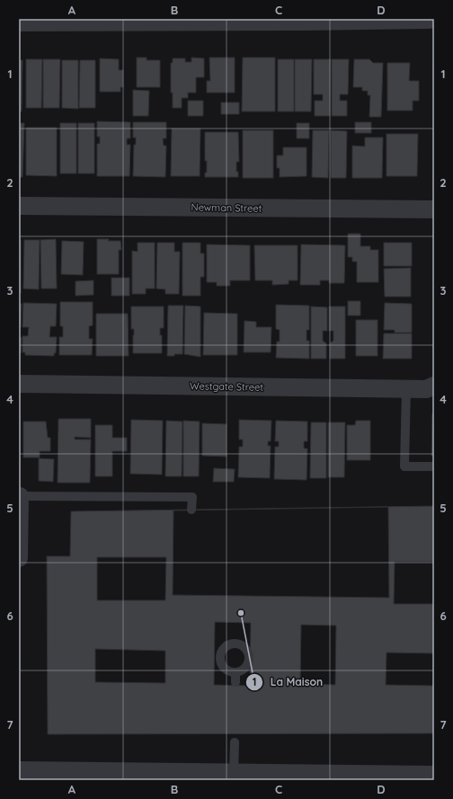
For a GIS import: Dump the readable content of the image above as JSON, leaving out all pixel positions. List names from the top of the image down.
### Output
{
  "streets": {
    "street": ["Newman Street", "Westgate Street"]
  },
  "places": ["La Maison"],
  "grid": {
    "columns": [
      "A",
      "B",
      "C",
      "D"
    ],
    "rows": [
      "1",
      "2",
      "3",
      "4",
      "5",
      "6",
      "7"
    ]
  }
}
